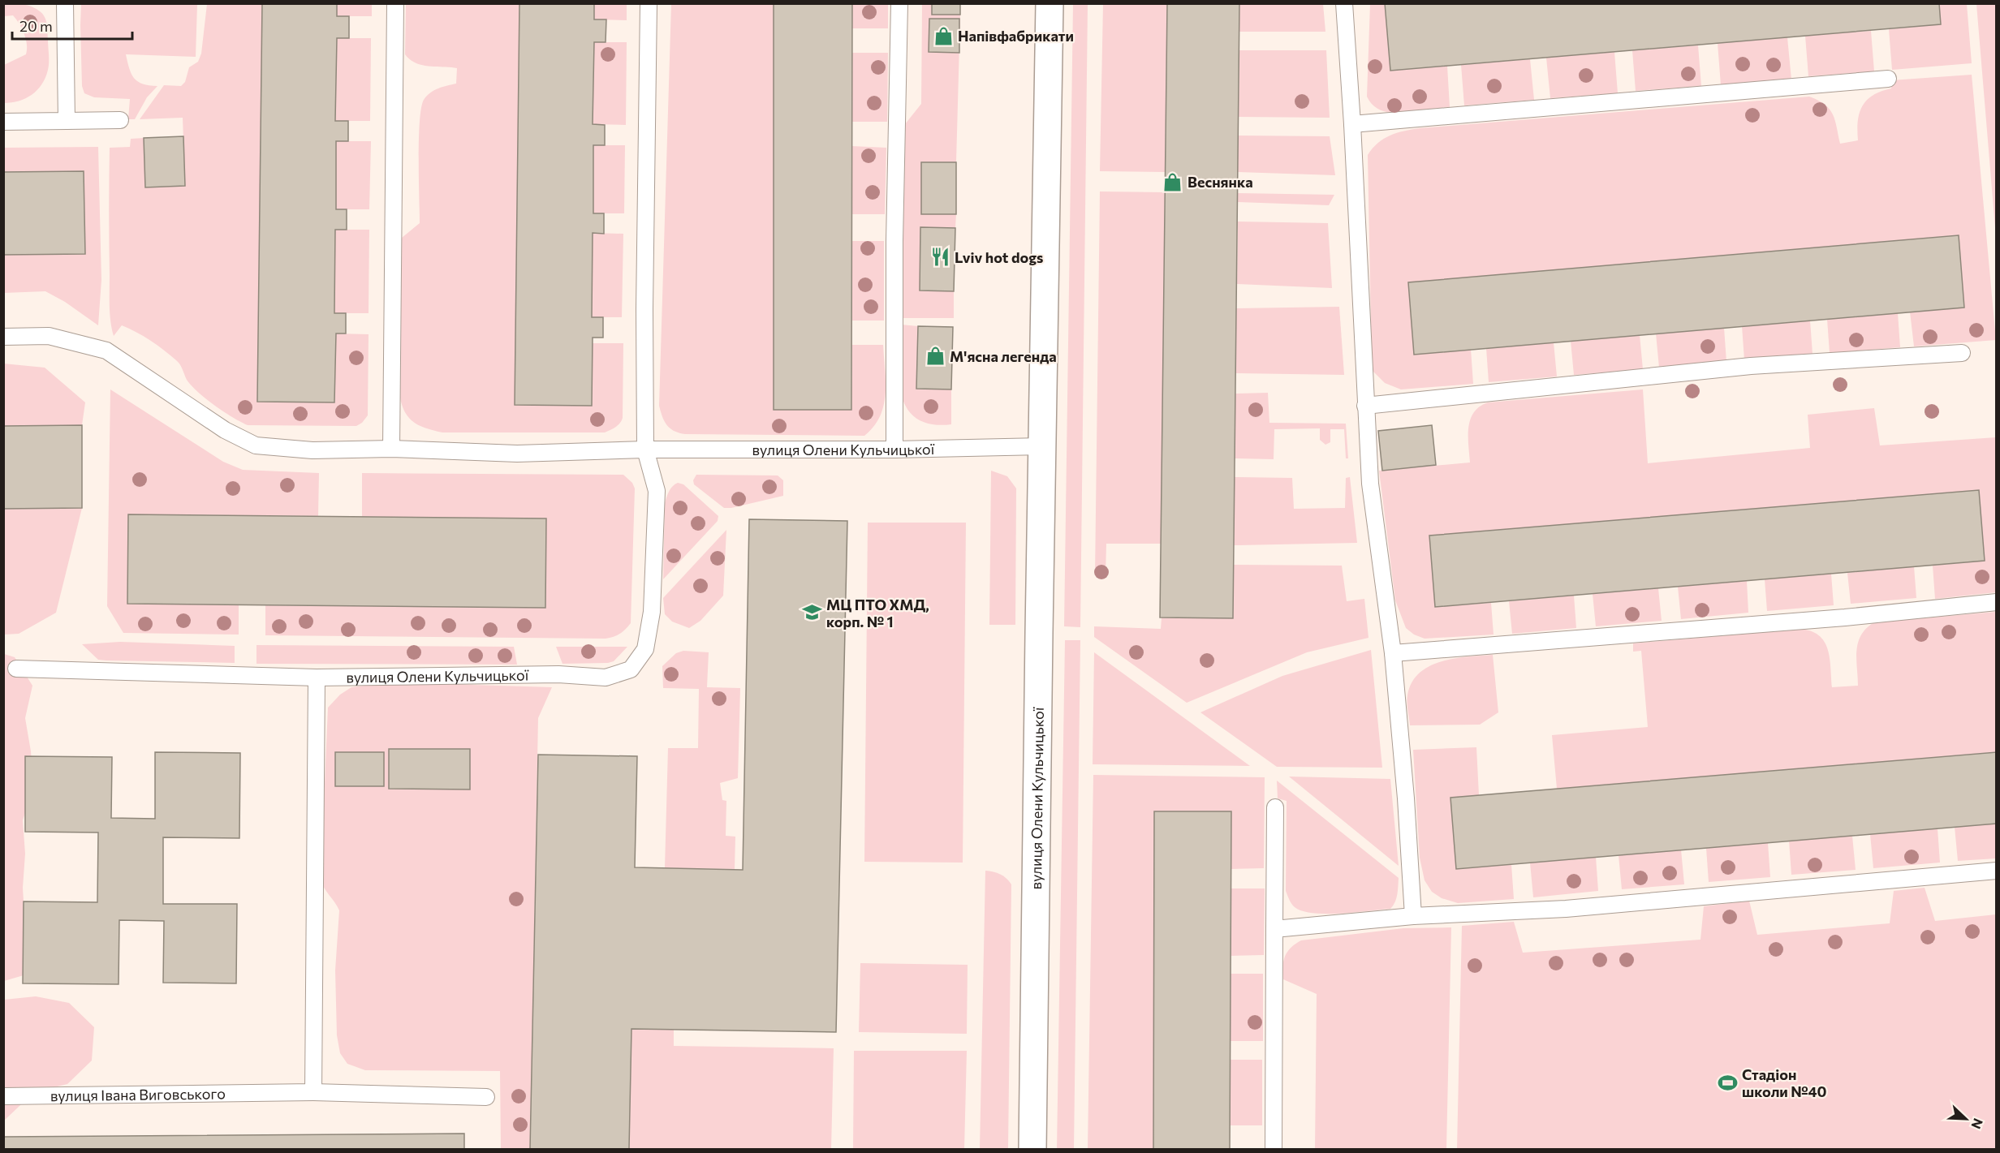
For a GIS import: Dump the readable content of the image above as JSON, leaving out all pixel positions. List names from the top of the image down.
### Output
{
  "streets": {
    "street": ["вулиця Олени Кульчицької"],
    "lane": ["вулиця Івана Виговського"]
  },
  "places": {
    "shop": ["Напівфабрикати", "Веснянка", "М'ясна легенда"],
    "restaurant": ["Lviv hot dogs"],
    "school or university": ["МЦ ПТО ХМД, корп. № 1"],
    "sports": ["Стадіон школи №40"]
  },
  "scale_bar": "20 m",
  "north": "bottom right"
}
